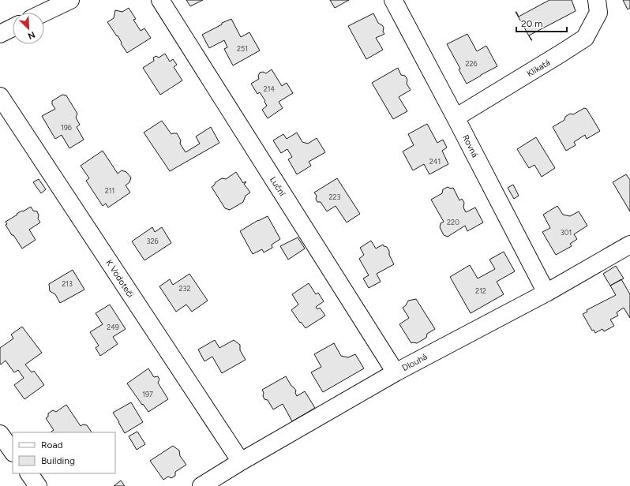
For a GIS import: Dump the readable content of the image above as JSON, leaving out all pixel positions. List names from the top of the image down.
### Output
{
  "streets": {
    "street": [
      "Klikatá",
      "Rovná",
      "Luční",
      "K Vodoteči",
      "Dlouhá"
    ]
  },
  "crossings": [
    ["Klikatá", "Rovná"],
    ["Rovná", "Dlouhá"],
    ["Luční", "Dlouhá"],
    ["K Vodoteči", "Dlouhá"]
  ],
  "house_numbers": [
    "251",
    "226",
    "214",
    "196",
    "241",
    "211",
    "223",
    "220",
    "301",
    "326",
    "213",
    "232",
    "212",
    "249",
    "197"
  ],
  "legend": ["Road", "Building"],
  "scale_bar": "20 m",
  "north": "bottom right"
}
